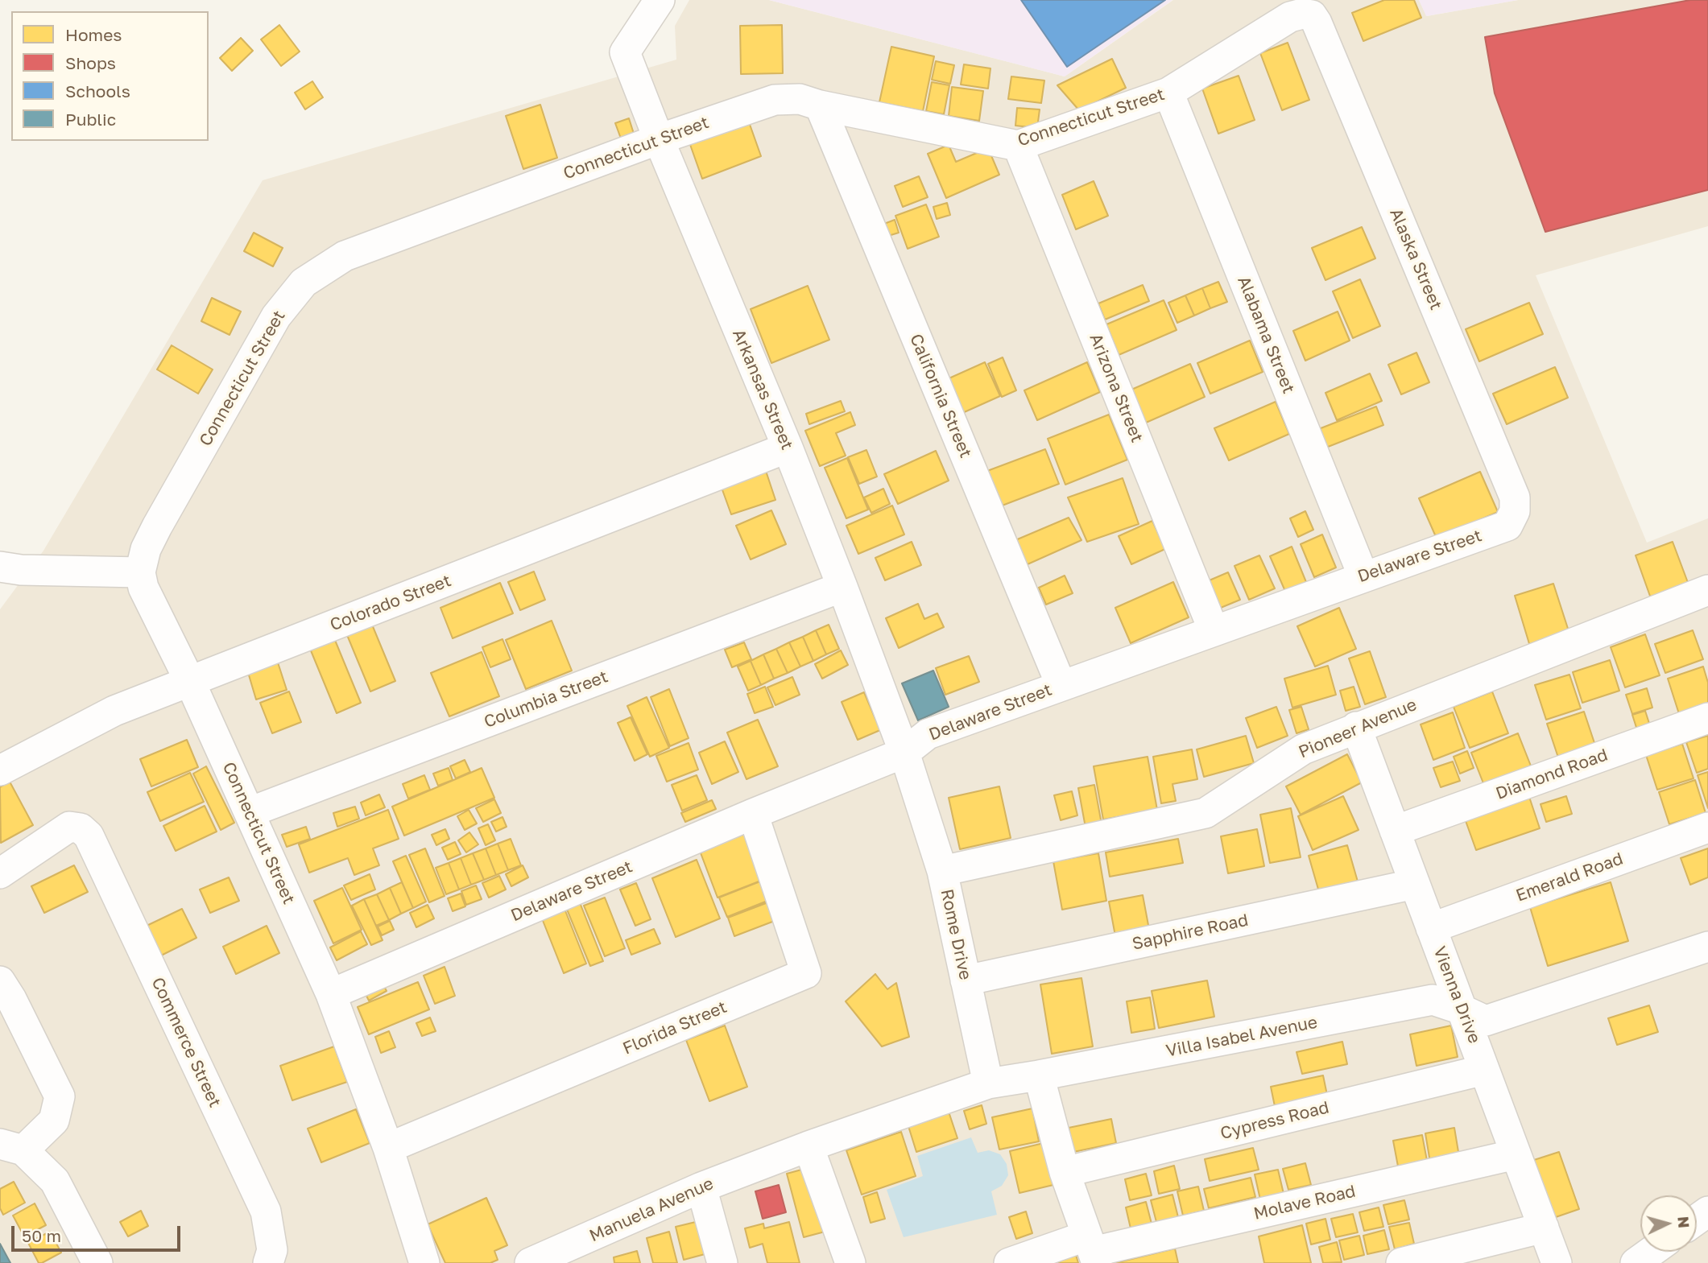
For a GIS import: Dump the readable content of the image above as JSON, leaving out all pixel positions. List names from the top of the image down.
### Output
{
  "streets": {
    "street": [
      "Connecticut Street",
      "Alaska Street",
      "Alabama Street",
      "Arizona Street",
      "Arkansas Street",
      "California Street",
      "Delaware Street",
      "Colorado Street",
      "Columbia Street",
      "Pioneer Avenue",
      "Diamond Road",
      "Emerald Road",
      "Sapphire Road",
      "Rome Drive",
      "Vienna Drive",
      "Florida Street",
      "Villa Isabel Avenue",
      "Commerce Street",
      "Cypress Road",
      "Molave Road",
      "Manuela Avenue"
    ]
  },
  "crossings": [
    ["Connecticut Street", "Alaska Street"],
    ["Connecticut Street", "Alabama Street"],
    ["Connecticut Street", "Arizona Street"],
    ["Connecticut Street", "Arkansas Street"],
    ["Connecticut Street", "California Street"],
    ["Connecticut Street", "Delaware Street"],
    ["Connecticut Street", "Colorado Street"],
    ["Connecticut Street", "Columbia Street"],
    ["Connecticut Street", "Florida Street"],
    ["Alaska Street", "Delaware Street"],
    ["Alabama Street", "Delaware Street"],
    ["Arizona Street", "Delaware Street"],
    ["Arkansas Street", "Delaware Street"],
    ["Arkansas Street", "Colorado Street"],
    ["Arkansas Street", "Columbia Street"],
    ["Arkansas Street", "Rome Drive"],
    ["California Street", "Delaware Street"],
    ["Delaware Street", "Florida Street"],
    ["Pioneer Avenue", "Rome Drive"],
    ["Pioneer Avenue", "Vienna Drive"],
    ["Diamond Road", "Vienna Drive"],
    ["Emerald Road", "Vienna Drive"],
    ["Sapphire Road", "Rome Drive"],
    ["Sapphire Road", "Vienna Drive"],
    ["Rome Drive", "Villa Isabel Avenue"],
    ["Vienna Drive", "Villa Isabel Avenue"],
    ["Vienna Drive", "Cypress Road"],
    ["Vienna Drive", "Molave Road"],
    ["Villa Isabel Avenue", "Manuela Avenue"]
  ],
  "legend": [
    "Homes",
    "Shops",
    "Schools",
    "Public"
  ],
  "scale_bar": "50 m",
  "north": "right"
}
